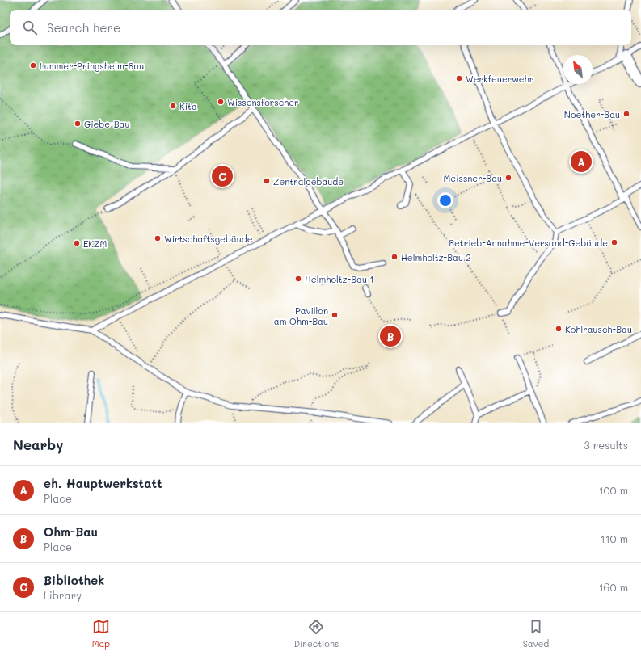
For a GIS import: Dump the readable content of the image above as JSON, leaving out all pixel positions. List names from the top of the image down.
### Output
{
  "places": [
    "Lummer-Pringsheim-Bau",
    "Werkfeuerwehr",
    "Wissensforscher",
    "Kita",
    "Noether-Bau",
    "Giebe-Bau",
    "Meissner-Bau",
    "Zentralgebäude",
    "Wirtschaftsgebäude",
    "Betrieb-Annahme-Versand-Gebäude",
    "EKZM",
    "Helmholtz-Bau 2",
    "Helmholtz-Bau 1",
    "Pavillon am Ohm-Bau",
    "Kohlrausch-Bau"
  ],
  "north": "top left",
  "page": {
    "search": "Search here",
    "pins": ["A", "C", "B"],
    "heading": ["Nearby", "3 results"],
    "list": [
      {
        "mark": "A",
        "name": "eh. Hauptwerkstatt",
        "note": "Place",
        "value": "100 m"
      },
      {
        "mark": "B",
        "name": "Ohm-Bau",
        "note": "Place",
        "value": "110 m"
      },
      {
        "mark": "C",
        "name": "Bibliothek",
        "note": "Library",
        "value": "160 m"
      }
    ],
    "nav": ["Map", "Directions", "Saved"]
  }
}
